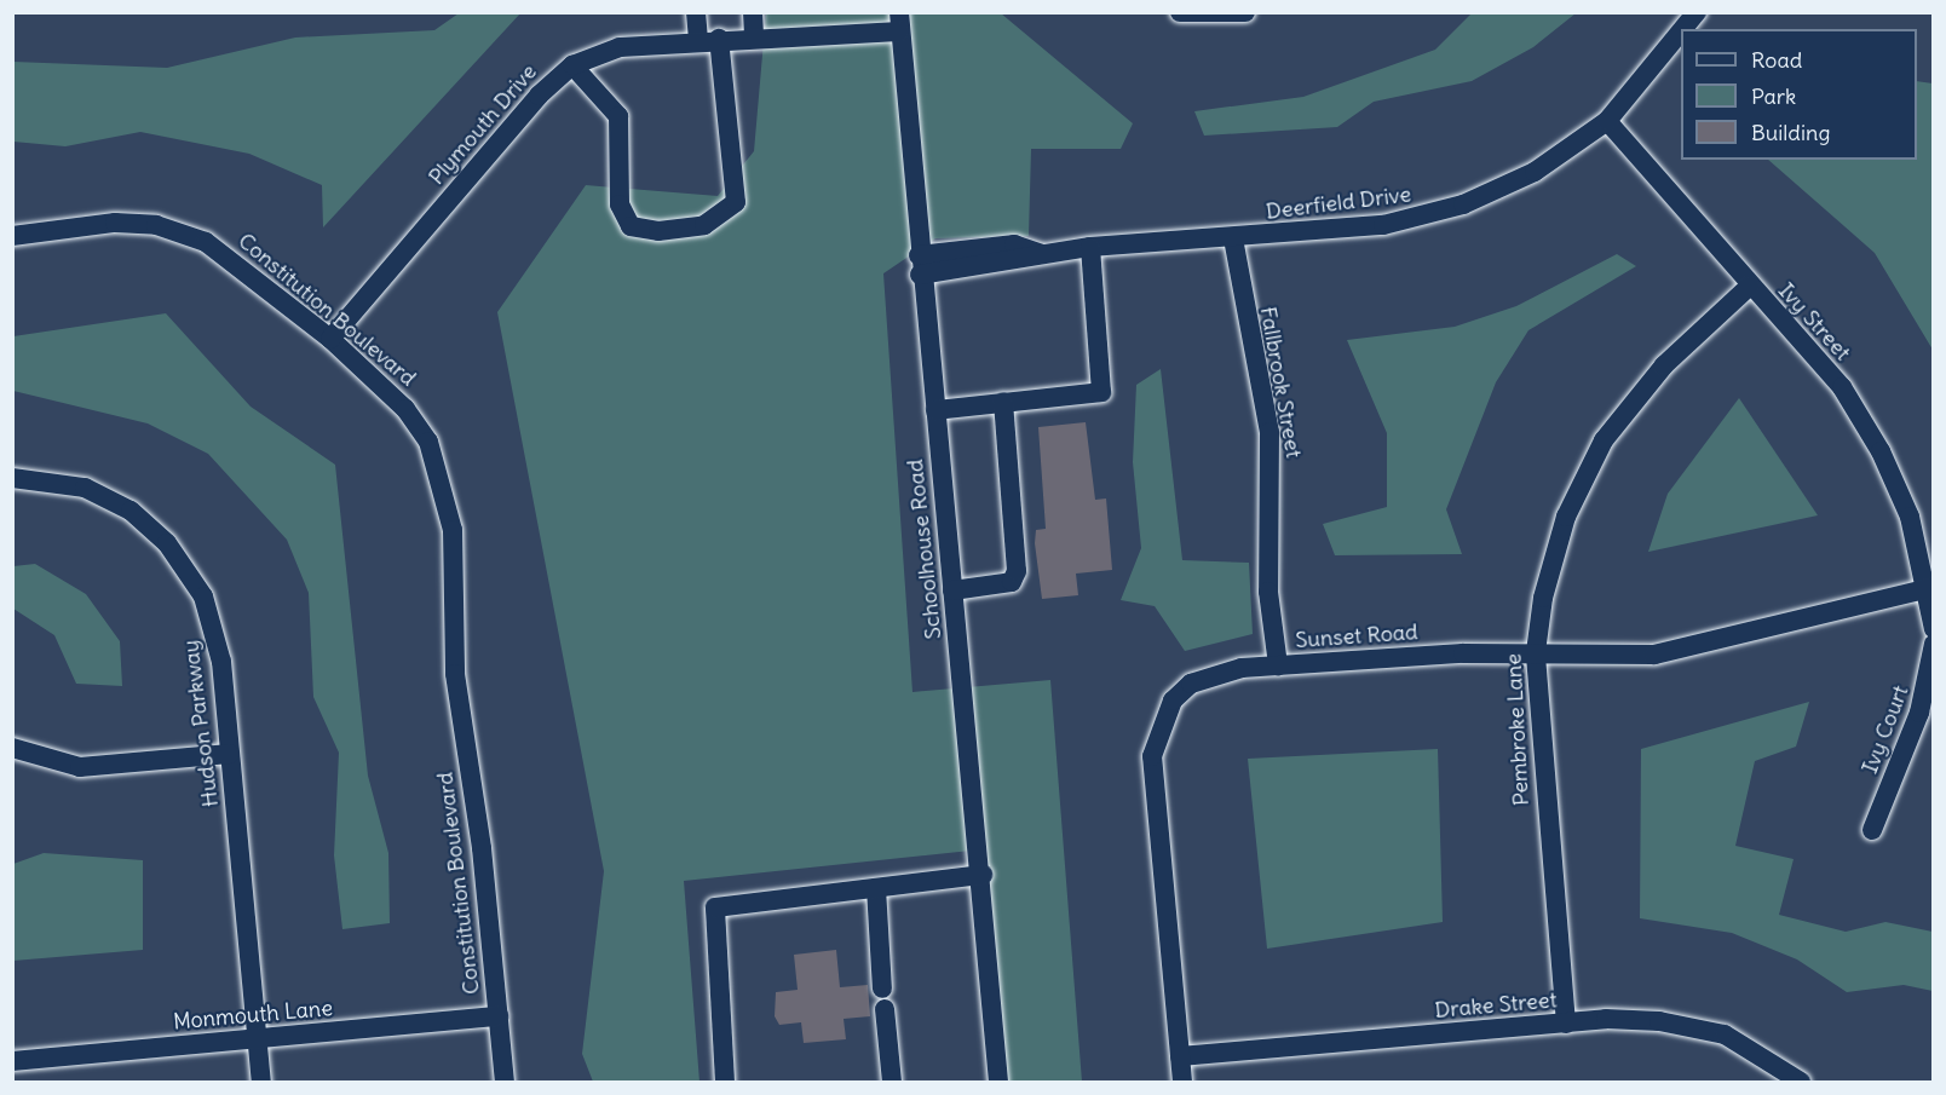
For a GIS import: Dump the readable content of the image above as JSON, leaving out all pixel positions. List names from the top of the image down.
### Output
{
  "streets": {
    "street": [
      "Plymouth Drive",
      "Deerfield Drive",
      "Constitution Boulevard",
      "Ivy Street",
      "Fallbrook Street",
      "Schoolhouse Road",
      "Sunset Road",
      "Hudson Parkway",
      "Pembroke Lane",
      "Ivy Court",
      "Drake Street",
      "Monmouth Lane"
    ]
  },
  "crossings": [
    ["Plymouth Drive", "Constitution Boulevard"],
    ["Plymouth Drive", "Schoolhouse Road"],
    ["Deerfield Drive", "Ivy Street"],
    ["Deerfield Drive", "Fallbrook Street"],
    ["Deerfield Drive", "Schoolhouse Road"],
    ["Constitution Boulevard", "Monmouth Lane"],
    ["Ivy Street", "Sunset Road"],
    ["Ivy Street", "Pembroke Lane"],
    ["Fallbrook Street", "Sunset Road"],
    ["Sunset Road", "Pembroke Lane"],
    ["Sunset Road", "Drake Street"],
    ["Hudson Parkway", "Monmouth Lane"],
    ["Pembroke Lane", "Drake Street"]
  ],
  "legend": ["Road", "Park", "Building"]
}
